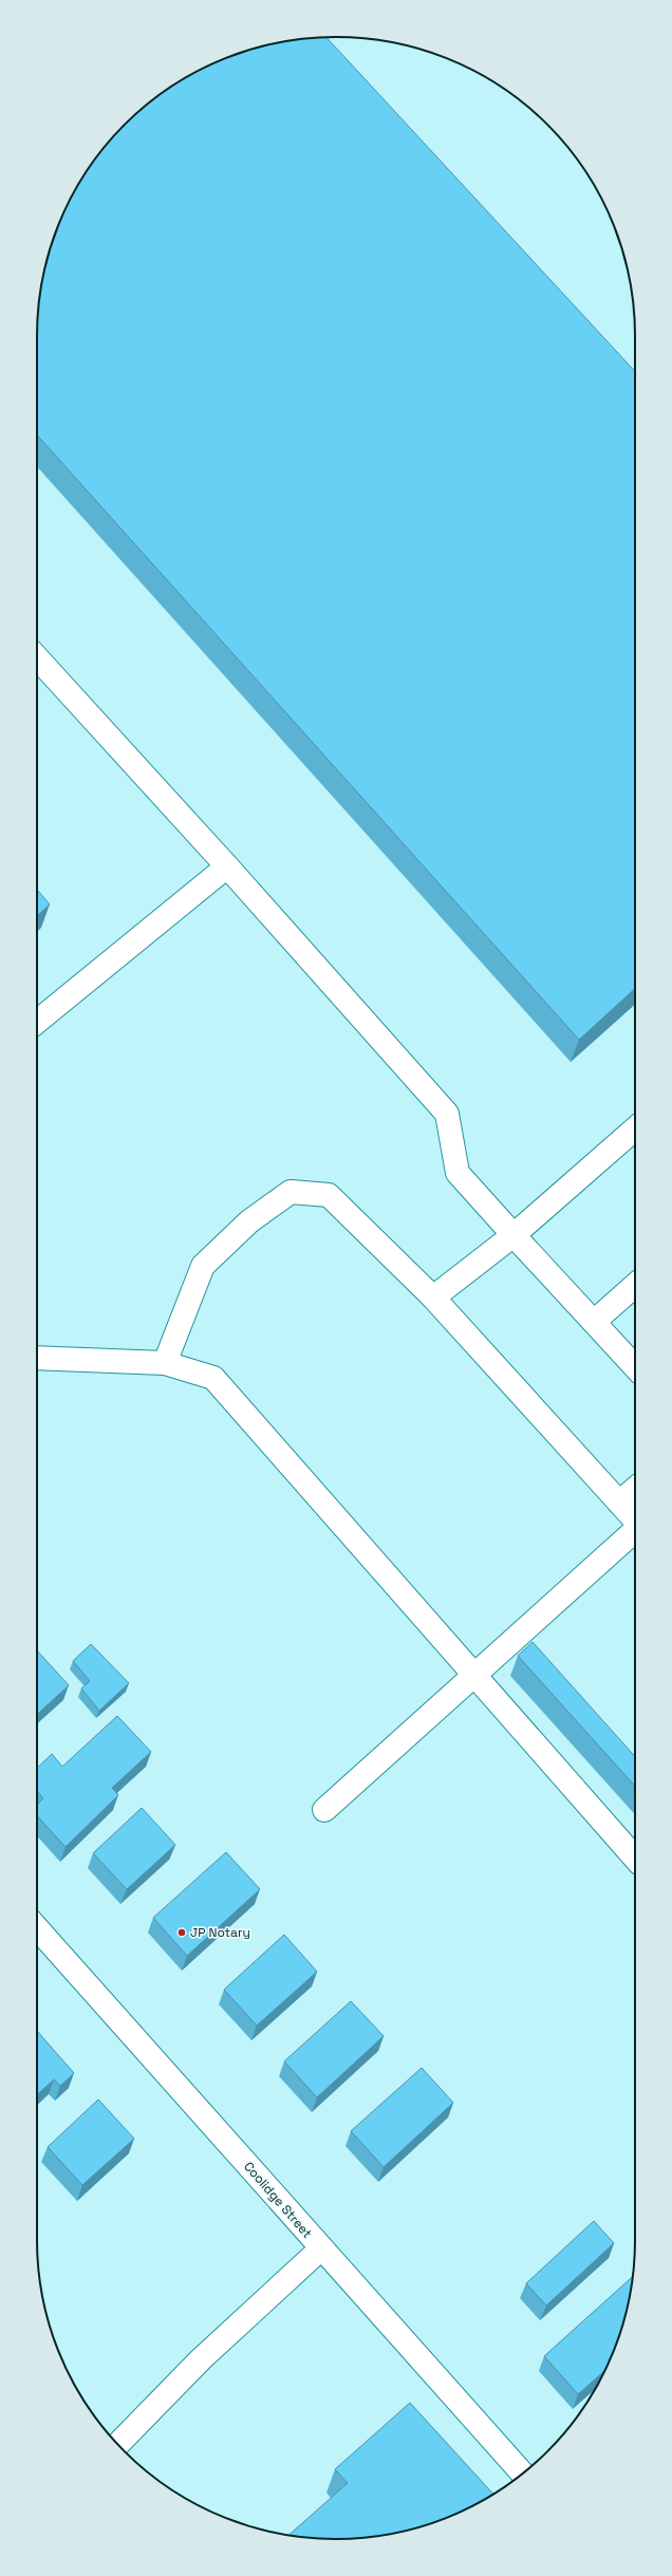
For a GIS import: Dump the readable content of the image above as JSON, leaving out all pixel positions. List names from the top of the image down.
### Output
{
  "streets": {
    "street": ["Coolidge Street"]
  },
  "places": ["JP Notary"]
}
